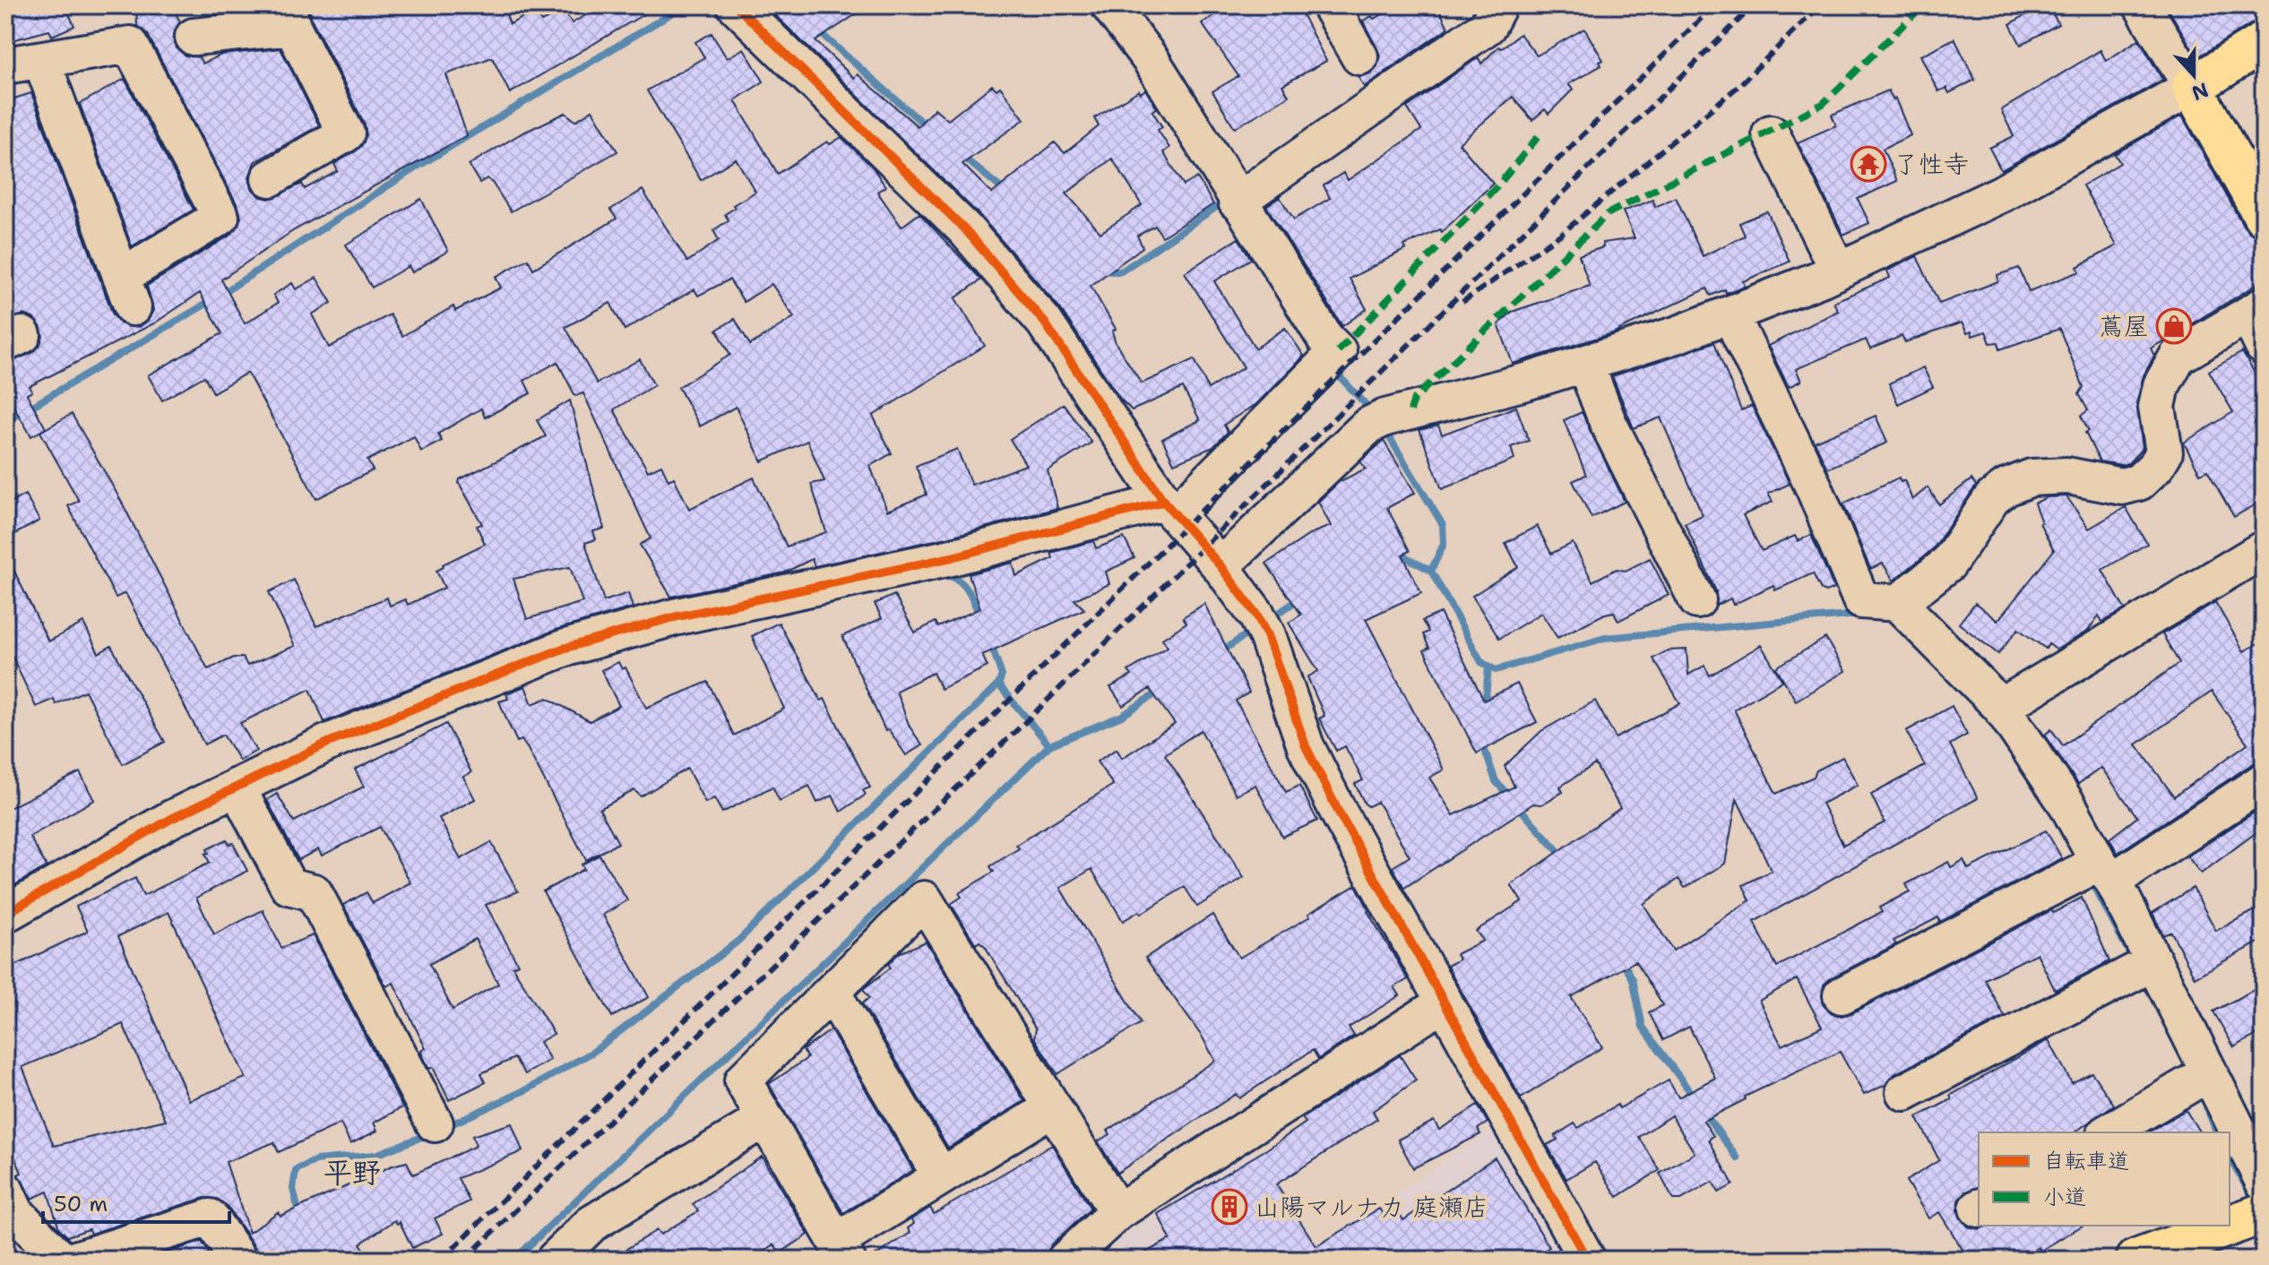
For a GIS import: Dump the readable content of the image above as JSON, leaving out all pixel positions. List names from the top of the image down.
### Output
{
  "districts": ["平野"],
  "places": {
    "temple": ["了性寺"],
    "shop": ["蔦屋"],
    "building": ["山陽マルナカ 庭瀬店"]
  },
  "legend": ["自転車道", "小道"],
  "scale_bar": "50 m",
  "north": "bottom"
}
